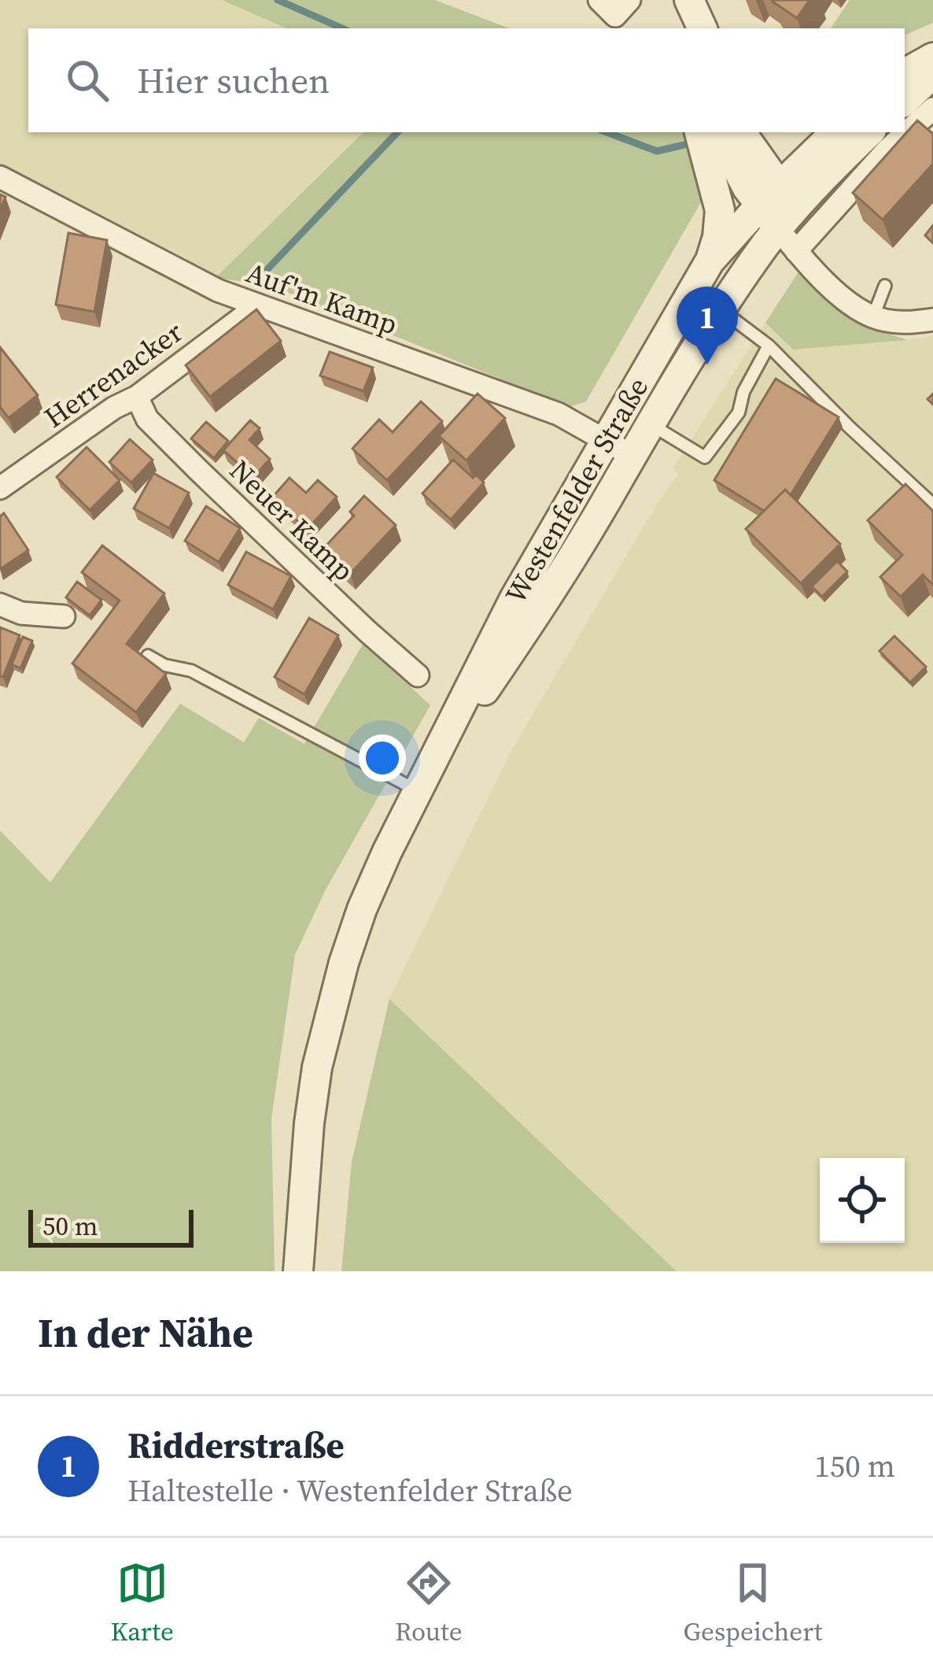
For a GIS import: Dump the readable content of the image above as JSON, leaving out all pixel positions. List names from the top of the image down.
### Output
{
  "streets": {
    "street": [
      "Auf'm Kamp",
      "Herrenacker",
      "Westenfelder Straße",
      "Neuer Kamp"
    ]
  },
  "crossings": [
    ["Auf'm Kamp", "Herrenacker"],
    ["Auf'm Kamp", "Westenfelder Straße"],
    ["Herrenacker", "Neuer Kamp"]
  ],
  "scale_bar": "50 m",
  "page": {
    "search": "Hier suchen",
    "pins": "1",
    "scale": "50 m",
    "heading": "In der Nähe",
    "list": [
      {
        "mark": "1",
        "name": "Ridderstraße",
        "note": "Haltestelle · Westenfelder Straße",
        "value": "150 m"
      }
    ],
    "nav": ["Karte", "Route", "Gespeichert"]
  }
}
